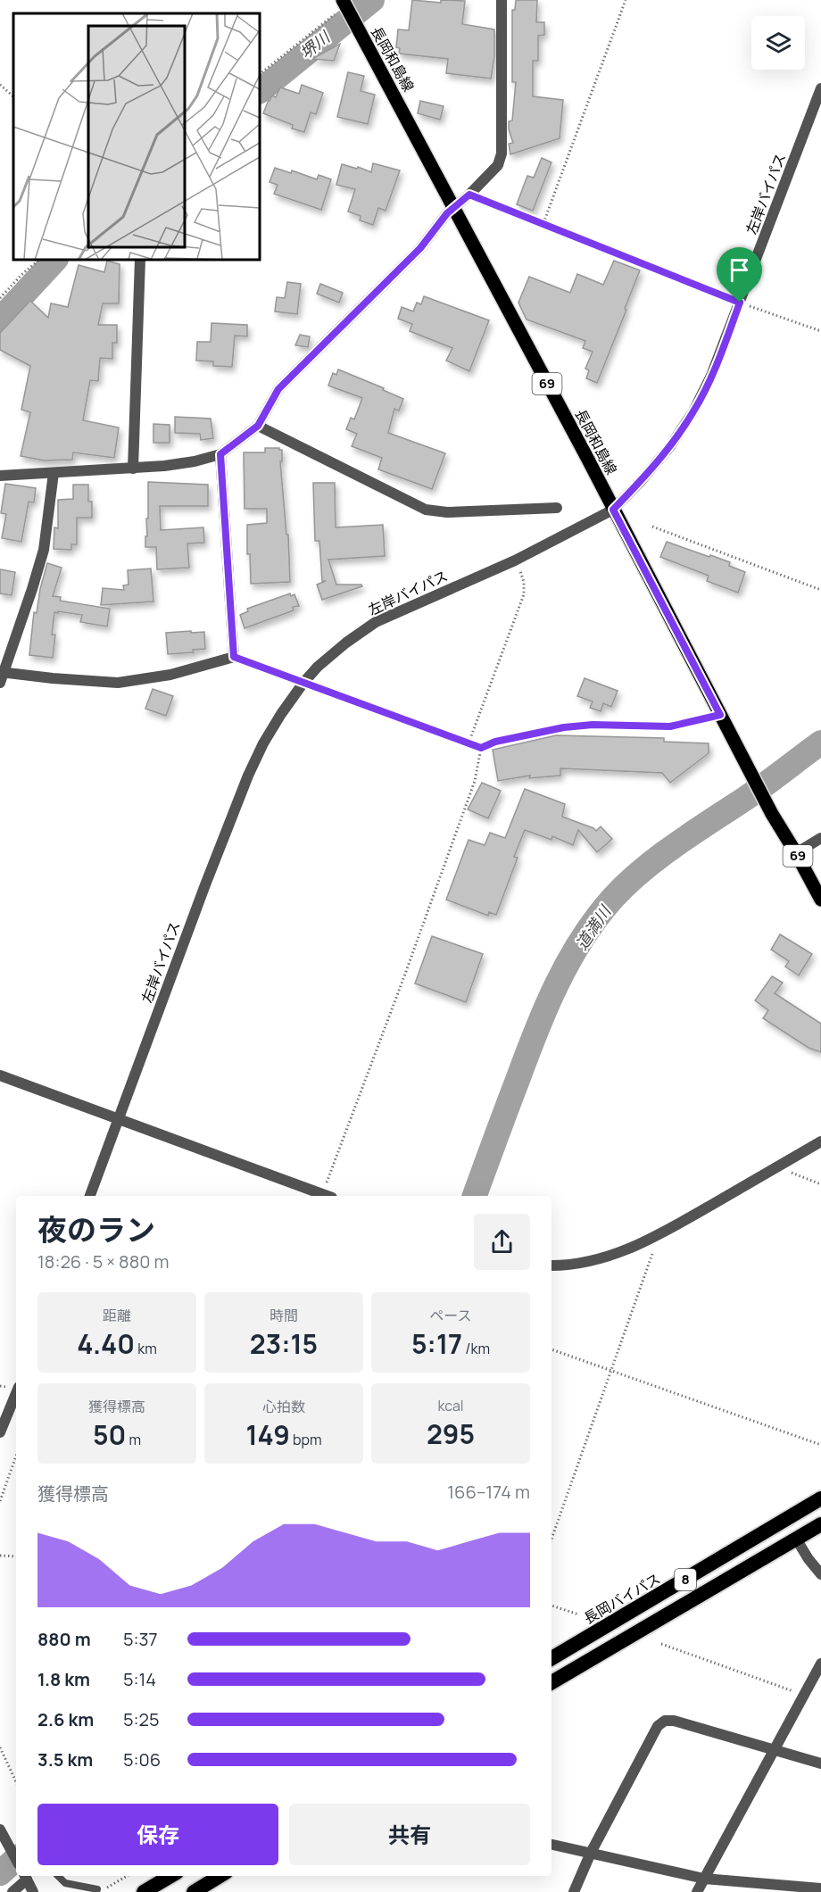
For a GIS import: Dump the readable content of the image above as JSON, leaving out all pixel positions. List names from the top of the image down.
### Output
{
  "streets": {
    "highway": ["8", "長岡バイパス"],
    "main road": ["長岡和島線", "69"],
    "street": ["左岸バイパス"]
  },
  "crossings": [
    ["長岡和島線", "左岸バイパス"]
  ],
  "water": ["堺川", "道満川"],
  "page": {
    "heading": ["夜のラン", "18:26 · 5 × 880 m"],
    "stats": [
      ["距離", "4.40 km"],
      ["時間", "23:15"],
      ["ペース", "5:17 /km"],
      ["獲得標高", "50 m"],
      ["心拍数", "149 bpm"],
      ["kcal", "295"]
    ],
    "chart": ["獲得標高", "166–174 m"],
    "list": [
      {
        "name": "880 m",
        "note": "5:37"
      },
      {
        "name": "1.8 km",
        "note": "5:14"
      },
      {
        "name": "2.6 km",
        "note": "5:25"
      },
      {
        "name": "3.5 km",
        "note": "5:06"
      }
    ],
    "buttons": ["保存", "共有"]
  }
}
